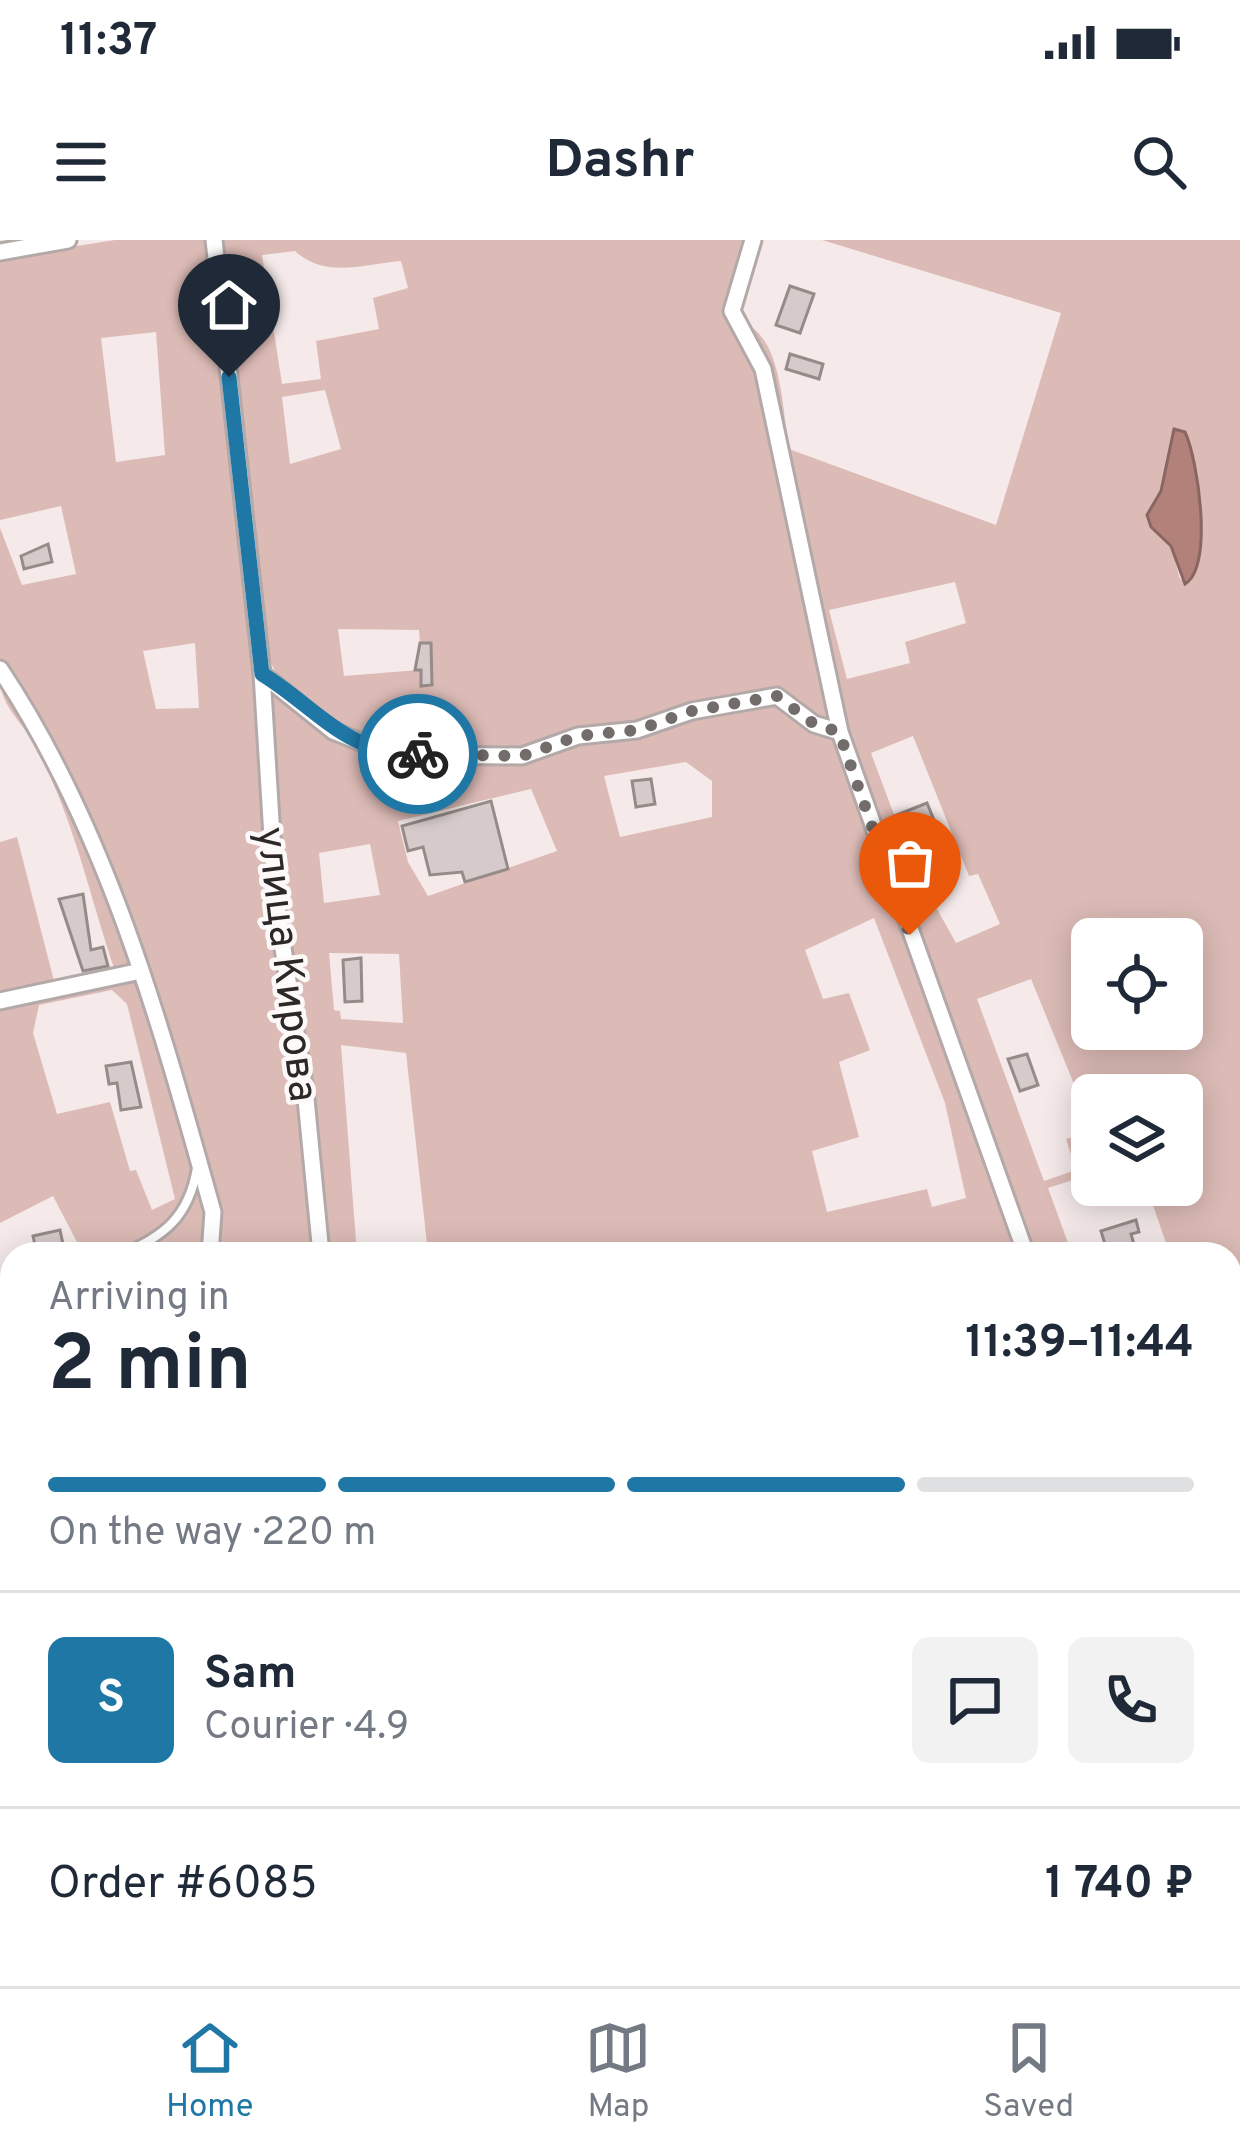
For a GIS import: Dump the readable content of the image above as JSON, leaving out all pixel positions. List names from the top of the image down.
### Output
{
  "streets": {
    "street": ["улица Кирова"]
  },
  "page": {
    "status": "11:37",
    "header": "Dashr",
    "heading": ["2 min", "Arriving in", "11:39–11:44"],
    "panel": [
      "Sam",
      "Courier · 4.9",
      "Order #6085",
      "1 740 ₽"
    ],
    "bar": "On the way · 220 m",
    "round": "S",
    "tabs": ["Home", "Map", "Saved"]
  }
}
